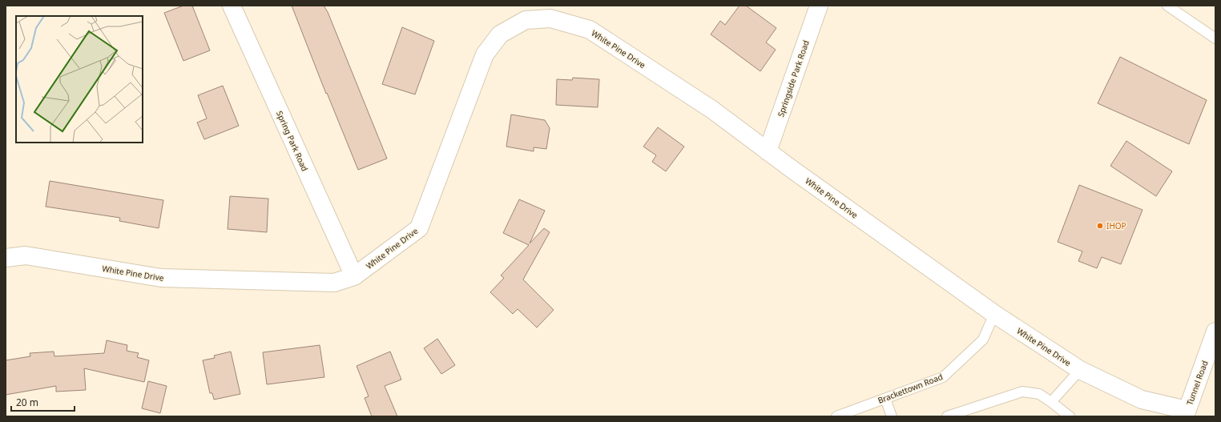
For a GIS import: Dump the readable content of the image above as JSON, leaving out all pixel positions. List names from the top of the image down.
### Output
{
  "streets": {
    "street": [
      "White Pine Drive",
      "Springside Park Road",
      "Spring Park Road",
      "Tunnel Road"
    ],
    "lane": ["Brackettown Road"]
  },
  "crossings": [
    ["White Pine Drive", "Springside Park Road"],
    ["White Pine Drive", "Spring Park Road"],
    ["White Pine Drive", "Tunnel Road"],
    ["White Pine Drive", "Brackettown Road"]
  ],
  "places": ["IHOP"],
  "scale_bar": "20 m"
}
